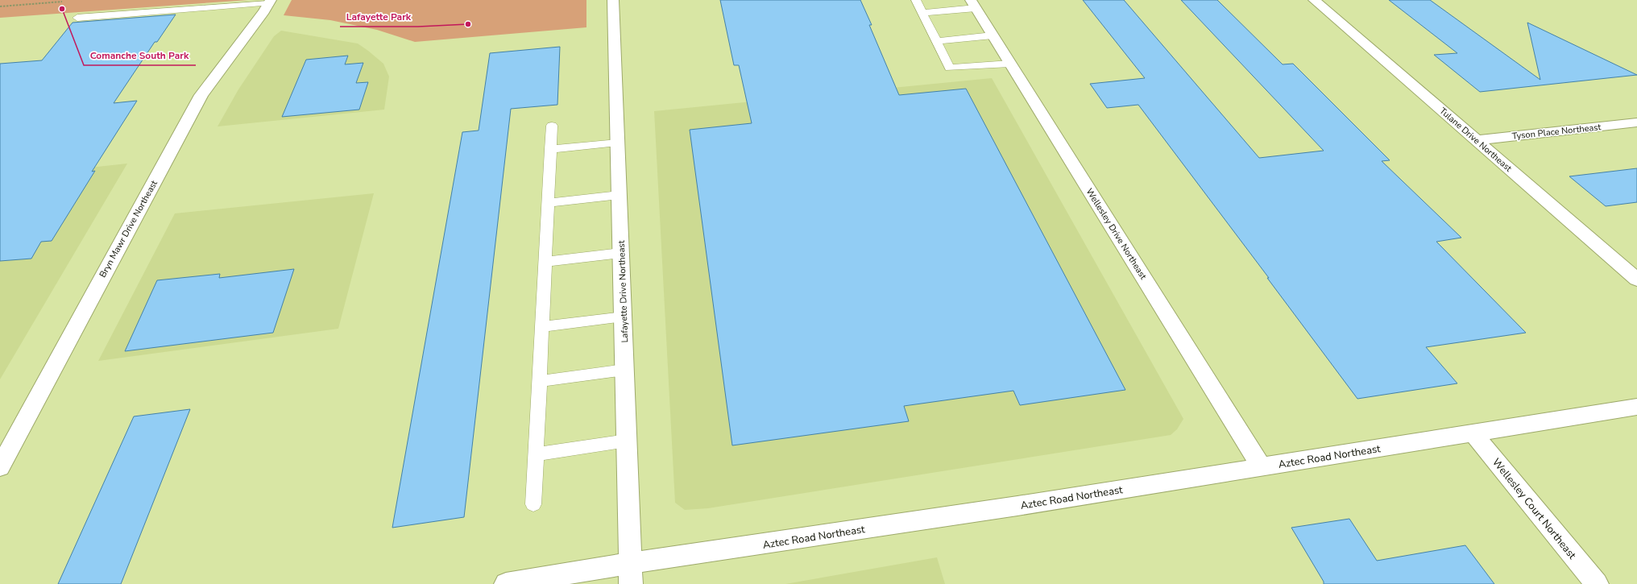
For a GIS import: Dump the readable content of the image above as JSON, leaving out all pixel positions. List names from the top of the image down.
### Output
{
  "streets": {
    "street": [
      "Tyson Place Northeast",
      "Tulane Drive Northeast",
      "Bryn Mawr Drive Northeast",
      "Wellesley Drive Northeast",
      "Lafayette Drive Northeast",
      "Aztec Road Northeast",
      "Wellesley Court Northeast"
    ]
  },
  "crossings": [
    ["Tyson Place Northeast", "Tulane Drive Northeast"],
    ["Wellesley Drive Northeast", "Aztec Road Northeast"],
    ["Lafayette Drive Northeast", "Aztec Road Northeast"],
    ["Aztec Road Northeast", "Wellesley Court Northeast"]
  ],
  "places": ["Comanche South Park", "Lafayette Park"]
}
